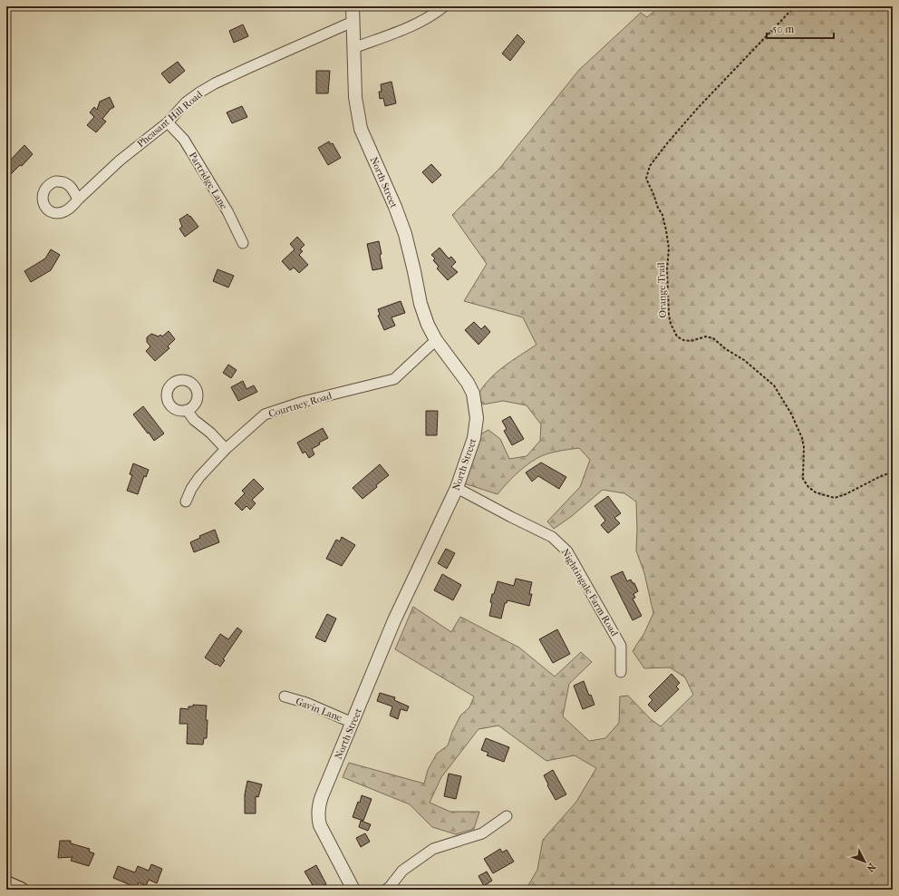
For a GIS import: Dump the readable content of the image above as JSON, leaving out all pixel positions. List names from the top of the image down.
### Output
{
  "streets": {
    "street": [
      "Pheasant Hill Road",
      "Partridge Lane",
      "North Street",
      "Courtney Road",
      "Nightingale Farm Road",
      "Gavin Lane"
    ],
    "path": ["Orange Trail"]
  },
  "crossings": [
    ["Pheasant Hill Road", "Partridge Lane"],
    ["Pheasant Hill Road", "North Street"],
    ["North Street", "Courtney Road"],
    ["North Street", "Nightingale Farm Road"],
    ["North Street", "Gavin Lane"]
  ],
  "scale_bar": "50 m",
  "north": "bottom right"
}
